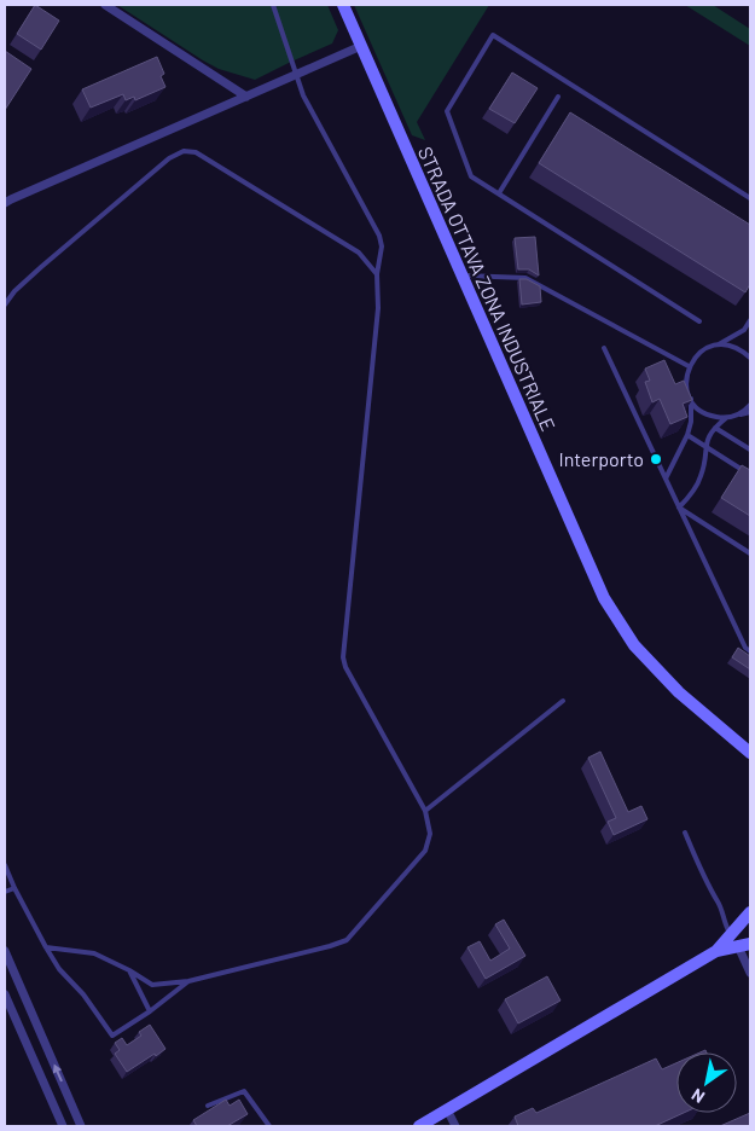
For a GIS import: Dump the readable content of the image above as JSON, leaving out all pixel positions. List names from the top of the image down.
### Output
{
  "streets": {
    "main road": ["STRADA OTTAVA ZONA INDUSTRIALE"]
  },
  "places": ["Interporto"],
  "north": "bottom left"
}
